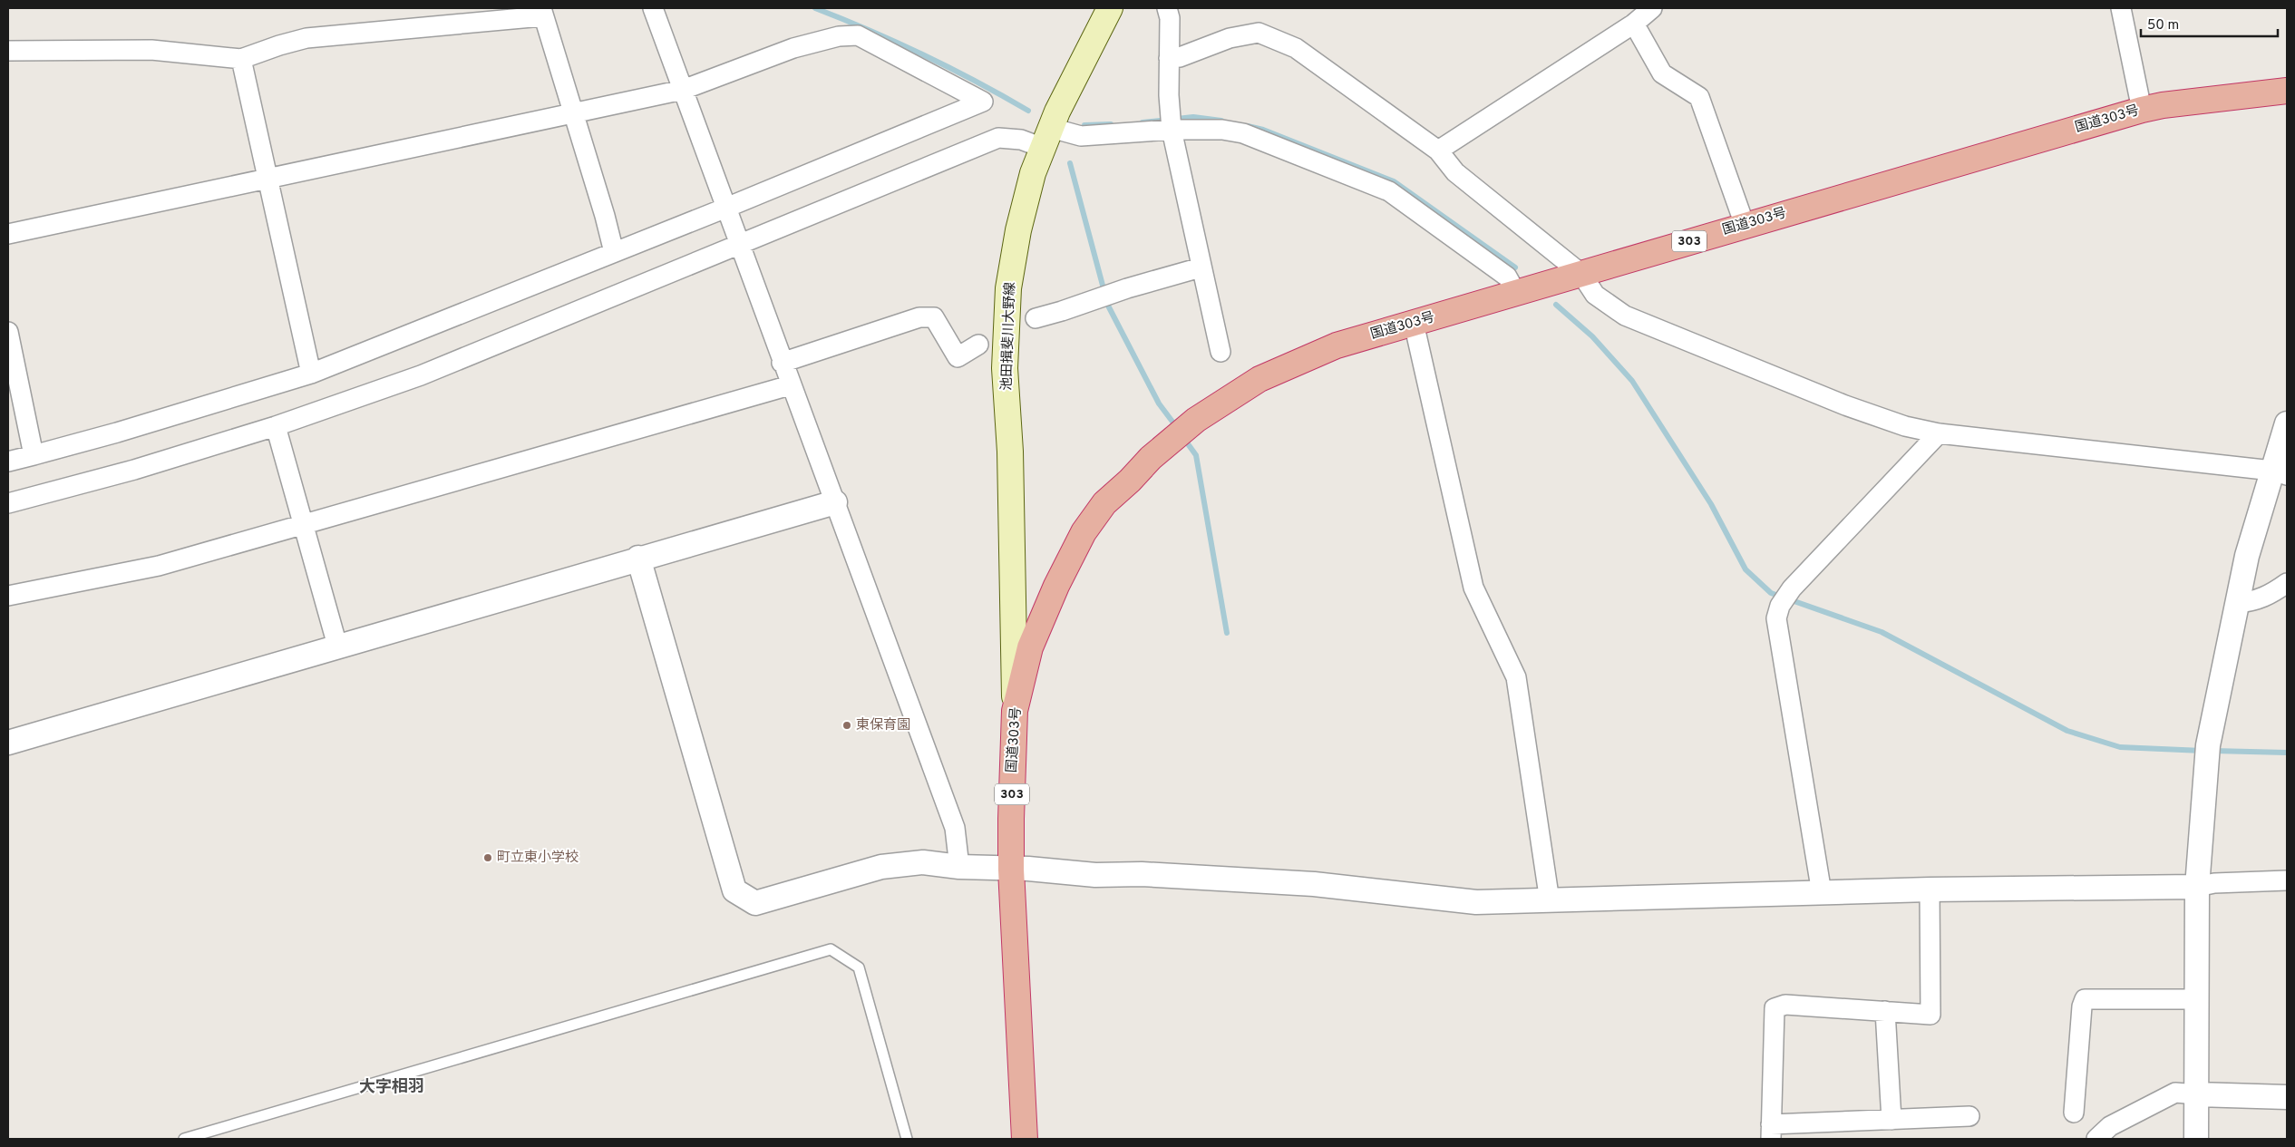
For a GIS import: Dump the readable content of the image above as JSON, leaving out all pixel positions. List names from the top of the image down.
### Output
{
  "streets": {
    "highway": ["国道303号", "303"],
    "main road": ["池田揖斐川大野線"]
  },
  "crossings": [
    ["国道303号", "池田揖斐川大野線"]
  ],
  "districts": ["大字相羽"],
  "places": ["東保育園", "町立東小学校"],
  "scale_bar": "50 m"
}
